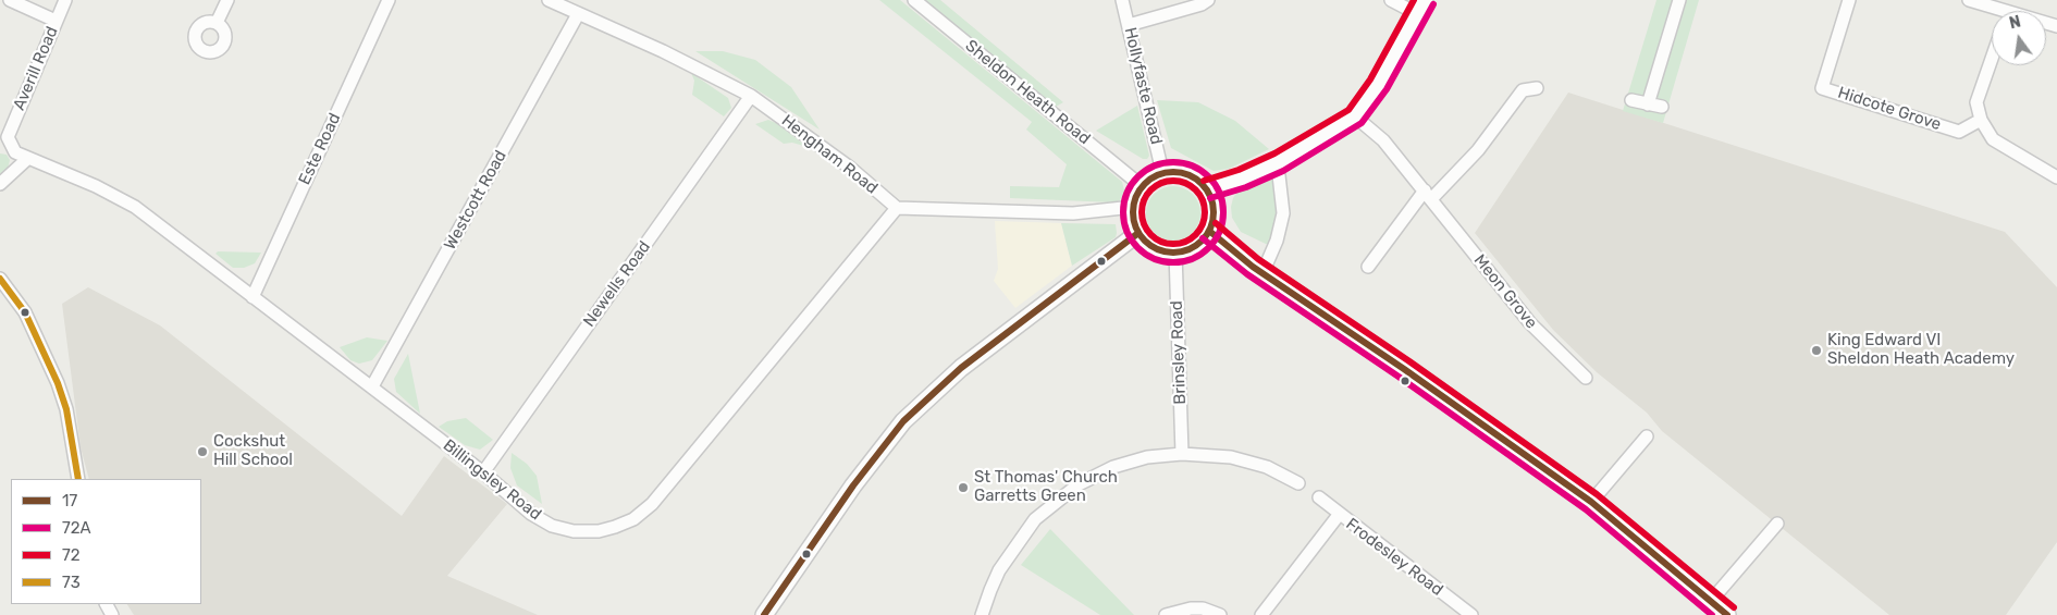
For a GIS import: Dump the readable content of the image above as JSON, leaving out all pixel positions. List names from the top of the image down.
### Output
{
  "streets": {
    "street": [
      "Averill Road",
      "Hollyfaste Road",
      "Sheldon Heath Road",
      "Hidcote Grove",
      "Este Road",
      "Hengham Road",
      "Westcott Road",
      "Newells Road",
      "Meon Grove",
      "Brinsley Road",
      "Billingsley Road",
      "Frodesley Road"
    ]
  },
  "crossings": [
    ["Averill Road", "Billingsley Road"],
    ["Hollyfaste Road", "Sheldon Heath Road"],
    ["Hollyfaste Road", "Brinsley Road"],
    ["Sheldon Heath Road", "Brinsley Road"],
    ["Este Road", "Billingsley Road"],
    ["Hengham Road", "Westcott Road"],
    ["Hengham Road", "Newells Road"],
    ["Hengham Road", "Billingsley Road"],
    ["Westcott Road", "Billingsley Road"],
    ["Newells Road", "Billingsley Road"]
  ],
  "places": ["King Edward VI Sheldon Heath Academy", "Cockshut Hill School", "St Thomas' Church Garretts Green"],
  "lines": [
    "transit line 72",
    "transit line 72A",
    "transit line 17",
    "transit line 73"
  ],
  "legend": [
    "17",
    "72A",
    "72",
    "73"
  ],
  "north": "top"
}
